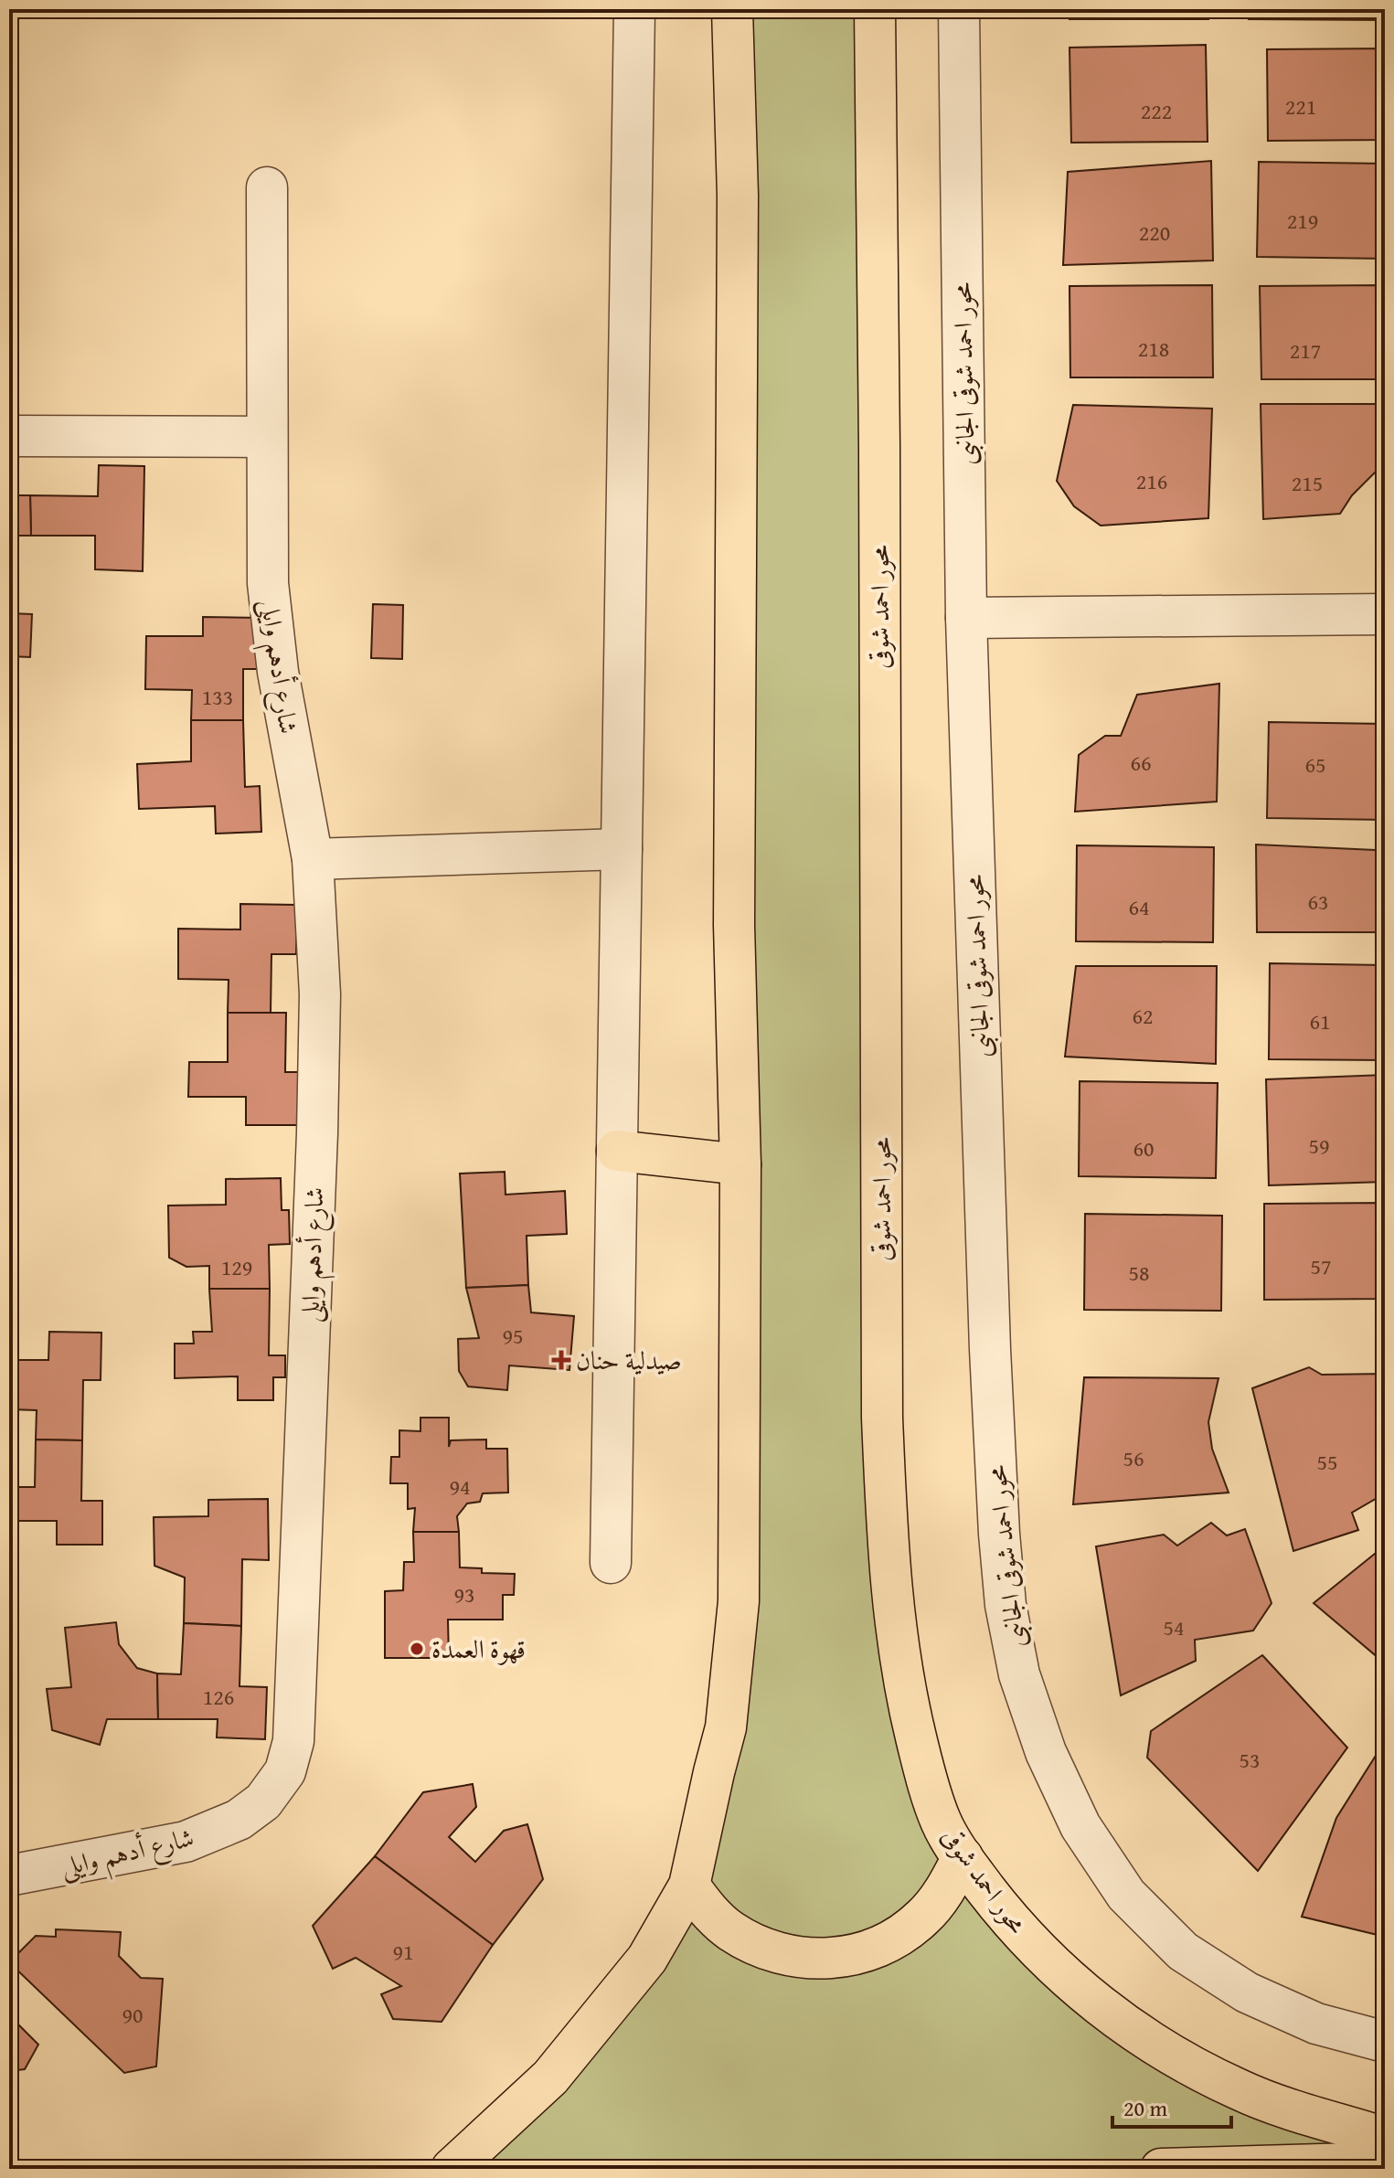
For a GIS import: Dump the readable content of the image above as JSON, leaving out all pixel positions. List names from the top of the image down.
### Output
{
  "streets": {
    "main road": ["محور احمد شوقى"],
    "street": ["محور احمد شوقى الجانبى", "شارع أدهم وايلى"]
  },
  "places": {
    "health": ["صيدلية حنان"],
    "other": ["قهوة العمدة"]
  },
  "house_numbers": [
    "221",
    "222",
    "219",
    "220",
    "218",
    "217",
    "216",
    "215",
    "133",
    "66",
    "65",
    "63",
    "64",
    "62",
    "61",
    "59",
    "60",
    "57",
    "129",
    "58",
    "95",
    "56",
    "55",
    "94",
    "93",
    "54",
    "126",
    "53",
    "91",
    "90"
  ],
  "scale_bar": "20 m"
}
